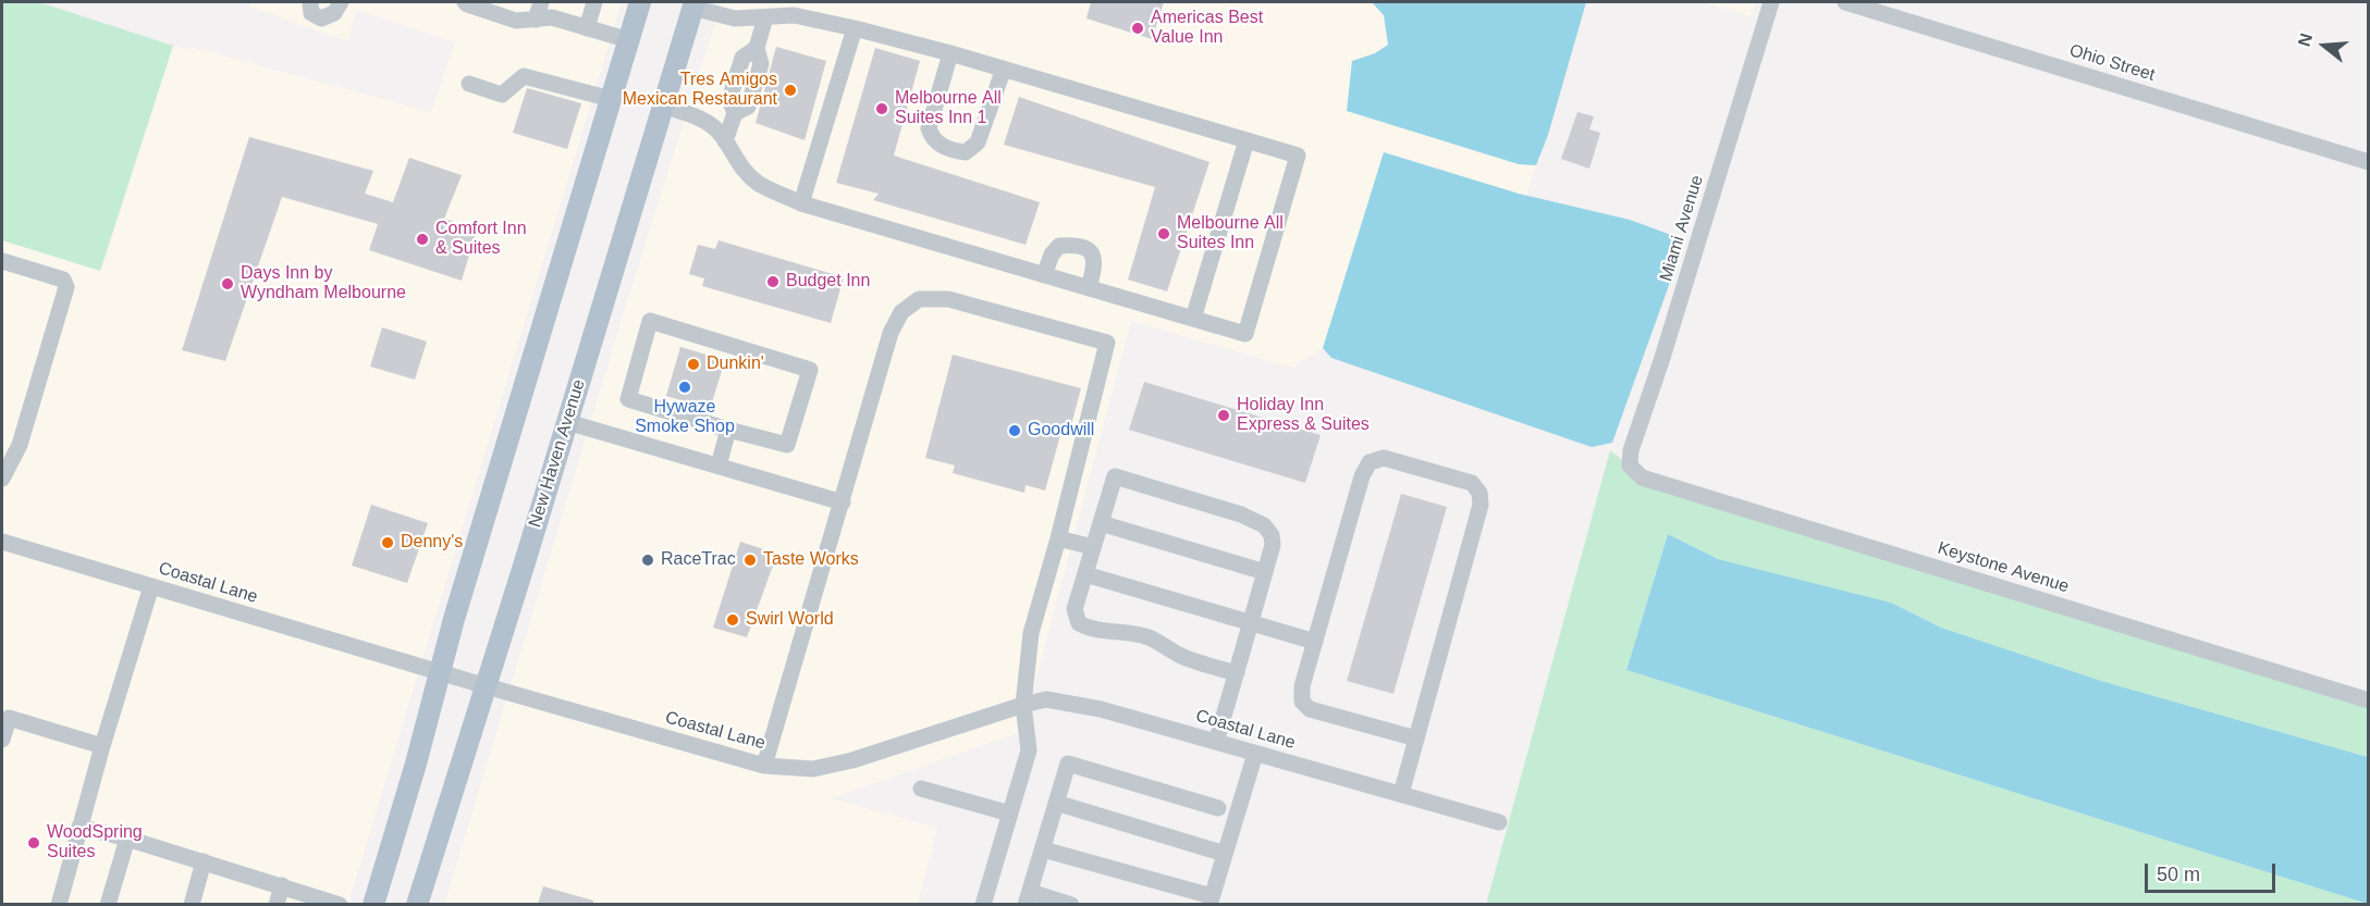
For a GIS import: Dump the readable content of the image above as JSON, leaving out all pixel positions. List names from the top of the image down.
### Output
{
  "streets": {
    "main road": ["New Haven Avenue"],
    "street": [
      "Ohio Street",
      "Miami Avenue",
      "Keystone Avenue",
      "Coastal Lane"
    ]
  },
  "crossings": [
    ["Miami Avenue", "Keystone Avenue"],
    ["New Haven Avenue", "Coastal Lane"]
  ],
  "places": [
    "Americas Best Value Inn",
    "Tres Amigos Mexican Restaurant",
    "Melbourne All Suites Inn 1",
    "Melbourne All Suites Inn",
    "Comfort Inn & Suites",
    "Budget Inn",
    "Days Inn by Wyndham Melbourne",
    "Dunkin'",
    "Hywaze Smoke Shop",
    "Holiday Inn Express & Suites",
    "Goodwill",
    "Denny's",
    "RaceTrac",
    "Taste Works",
    "Swirl World",
    "WoodSpring Suites"
  ],
  "scale_bar": "50 m",
  "north": "left"
}
